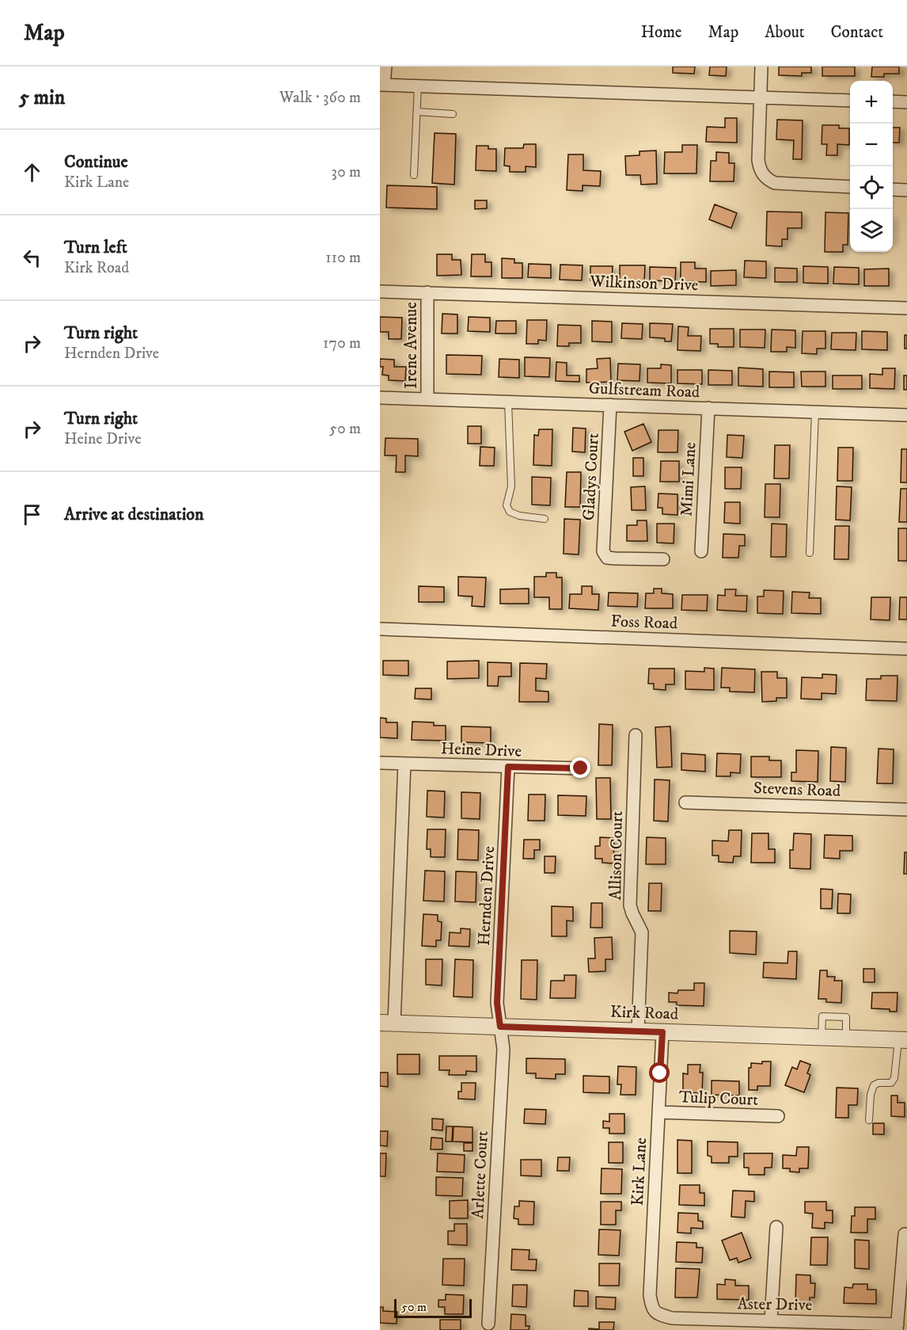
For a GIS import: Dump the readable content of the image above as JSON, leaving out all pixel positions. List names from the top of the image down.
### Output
{
  "streets": {
    "street": [
      "Wilkinson Drive",
      "Irene Avenue",
      "Gulfstream Road",
      "Gladys Court",
      "Mimi Lane",
      "Foss Road",
      "Heine Drive",
      "Stevens Road",
      "Allison Court",
      "Hernden Drive",
      "Kirk Road",
      "Tulip Court",
      "Kirk Lane",
      "Arlette Court",
      "Aster Drive"
    ]
  },
  "crossings": [
    ["Wilkinson Drive", "Irene Avenue"],
    ["Irene Avenue", "Gulfstream Road"],
    ["Gulfstream Road", "Gladys Court"],
    ["Gulfstream Road", "Mimi Lane"],
    ["Heine Drive", "Hernden Drive"],
    ["Allison Court", "Kirk Road"],
    ["Hernden Drive", "Kirk Road"],
    ["Hernden Drive", "Arlette Court"],
    ["Kirk Road", "Kirk Lane"],
    ["Kirk Road", "Arlette Court"],
    ["Tulip Court", "Kirk Lane"],
    ["Kirk Lane", "Aster Drive"]
  ],
  "scale_bar": "50 m",
  "page": {
    "header": "Map",
    "nav": [
      "Home",
      "Map",
      "About",
      "Contact"
    ],
    "heading": ["5 min", "Walk · 360 m"],
    "map_buttons": ["+", "−"],
    "list": [
      ["Continue", "Kirk Lane", "30 m"],
      ["Turn left", "Kirk Road", "110 m"],
      ["Turn right", "Hernden Drive", "170 m"],
      ["Turn right", "Heine Drive", "50 m"],
      "Arrive at destination"
    ],
    "scale": "50 m"
  }
}
